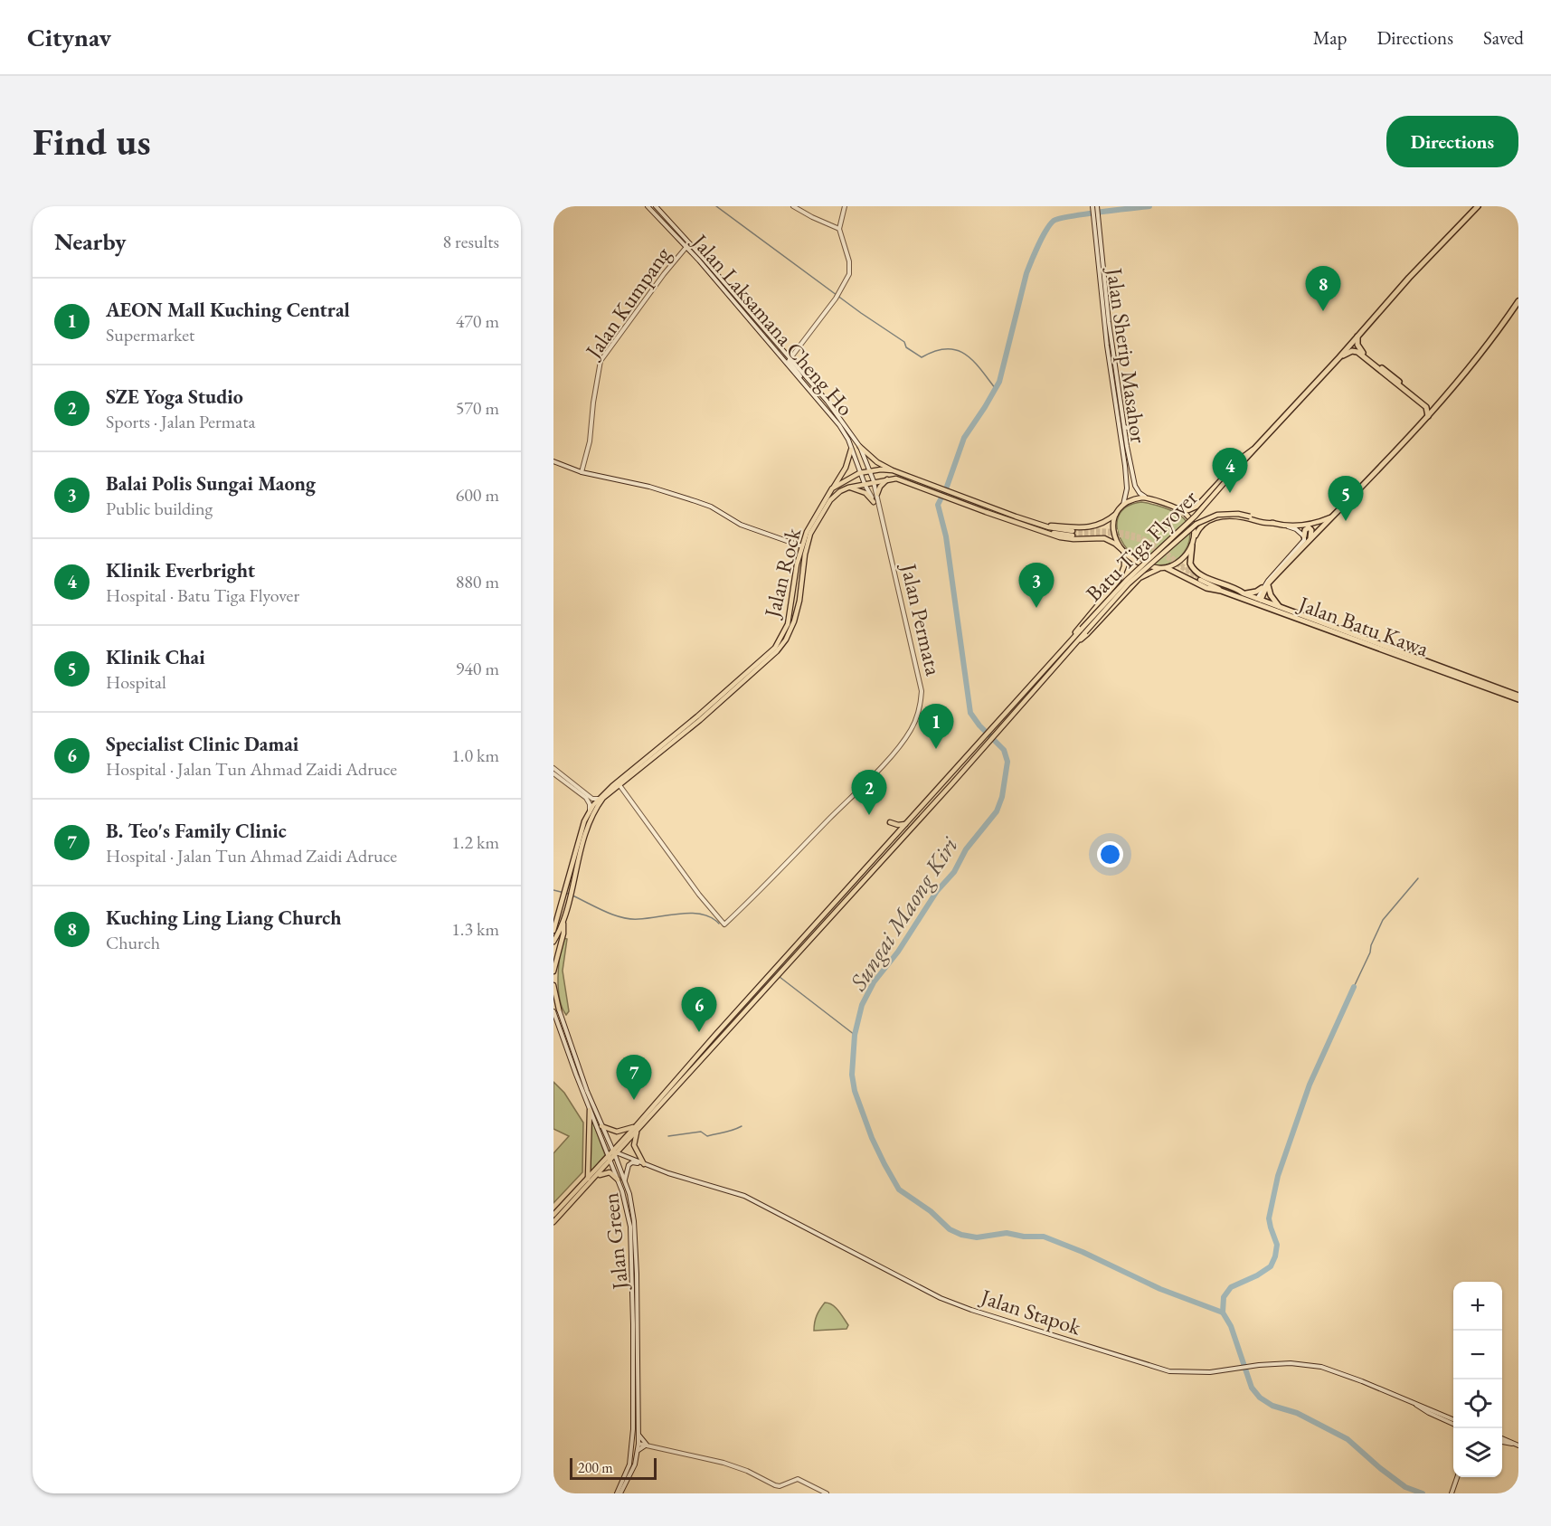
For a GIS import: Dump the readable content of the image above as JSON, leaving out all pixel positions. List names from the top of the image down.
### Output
{
  "streets": {
    "highway": ["Jalan Batu Kawa"],
    "main road": [
      "Jalan Kumpang",
      "Jalan Laksamana Cheng Ho",
      "Jalan Sherip Masahor",
      "Batu Tiga Flyover",
      "Jalan Rock",
      "Jalan Permata",
      "Jalan Green",
      "Jalan Stapok"
    ]
  },
  "crossings": [
    ["Jalan Kumpang", "Jalan Laksamana Cheng Ho"],
    ["Jalan Laksamana Cheng Ho", "Jalan Rock"],
    ["Jalan Laksamana Cheng Ho", "Jalan Permata"],
    ["Jalan Sherip Masahor", "Jalan Rock"],
    ["Jalan Rock", "Jalan Permata"],
    ["Jalan Green", "Jalan Stapok"]
  ],
  "water": ["Sungai Maong Kiri"],
  "scale_bar": "200 m",
  "page": {
    "header": "Citynav",
    "nav": ["Map", "Directions", "Saved"],
    "buttons": "Directions",
    "title": "Find us",
    "heading": ["Nearby", "8 results"],
    "pins": [
      "8",
      "4",
      "5",
      "3",
      "1",
      "2",
      "6",
      "7"
    ],
    "list": [
      {
        "mark": "1",
        "name": "AEON Mall Kuching Central",
        "note": "Supermarket",
        "value": "470 m"
      },
      {
        "mark": "2",
        "name": "SZE Yoga Studio",
        "note": "Sports · Jalan Permata",
        "value": "570 m"
      },
      {
        "mark": "3",
        "name": "Balai Polis Sungai Maong",
        "note": "Public building",
        "value": "600 m"
      },
      {
        "mark": "4",
        "name": "Klinik Everbright",
        "note": "Hospital · Batu Tiga Flyover",
        "value": "880 m"
      },
      {
        "mark": "5",
        "name": "Klinik Chai",
        "note": "Hospital",
        "value": "940 m"
      },
      {
        "mark": "6",
        "name": "Specialist Clinic Damai",
        "note": "Hospital · Jalan Tun Ahmad Zaidi Adruce",
        "value": "1.0 km"
      },
      {
        "mark": "7",
        "name": "B. Teo's Family Clinic",
        "note": "Hospital · Jalan Tun Ahmad Zaidi Adruce",
        "value": "1.2 km"
      },
      {
        "mark": "8",
        "name": "Kuching Ling Liang Church",
        "note": "Church",
        "value": "1.3 km"
      }
    ],
    "map_buttons": ["+", "−"],
    "scale": "200 m"
  }
}
